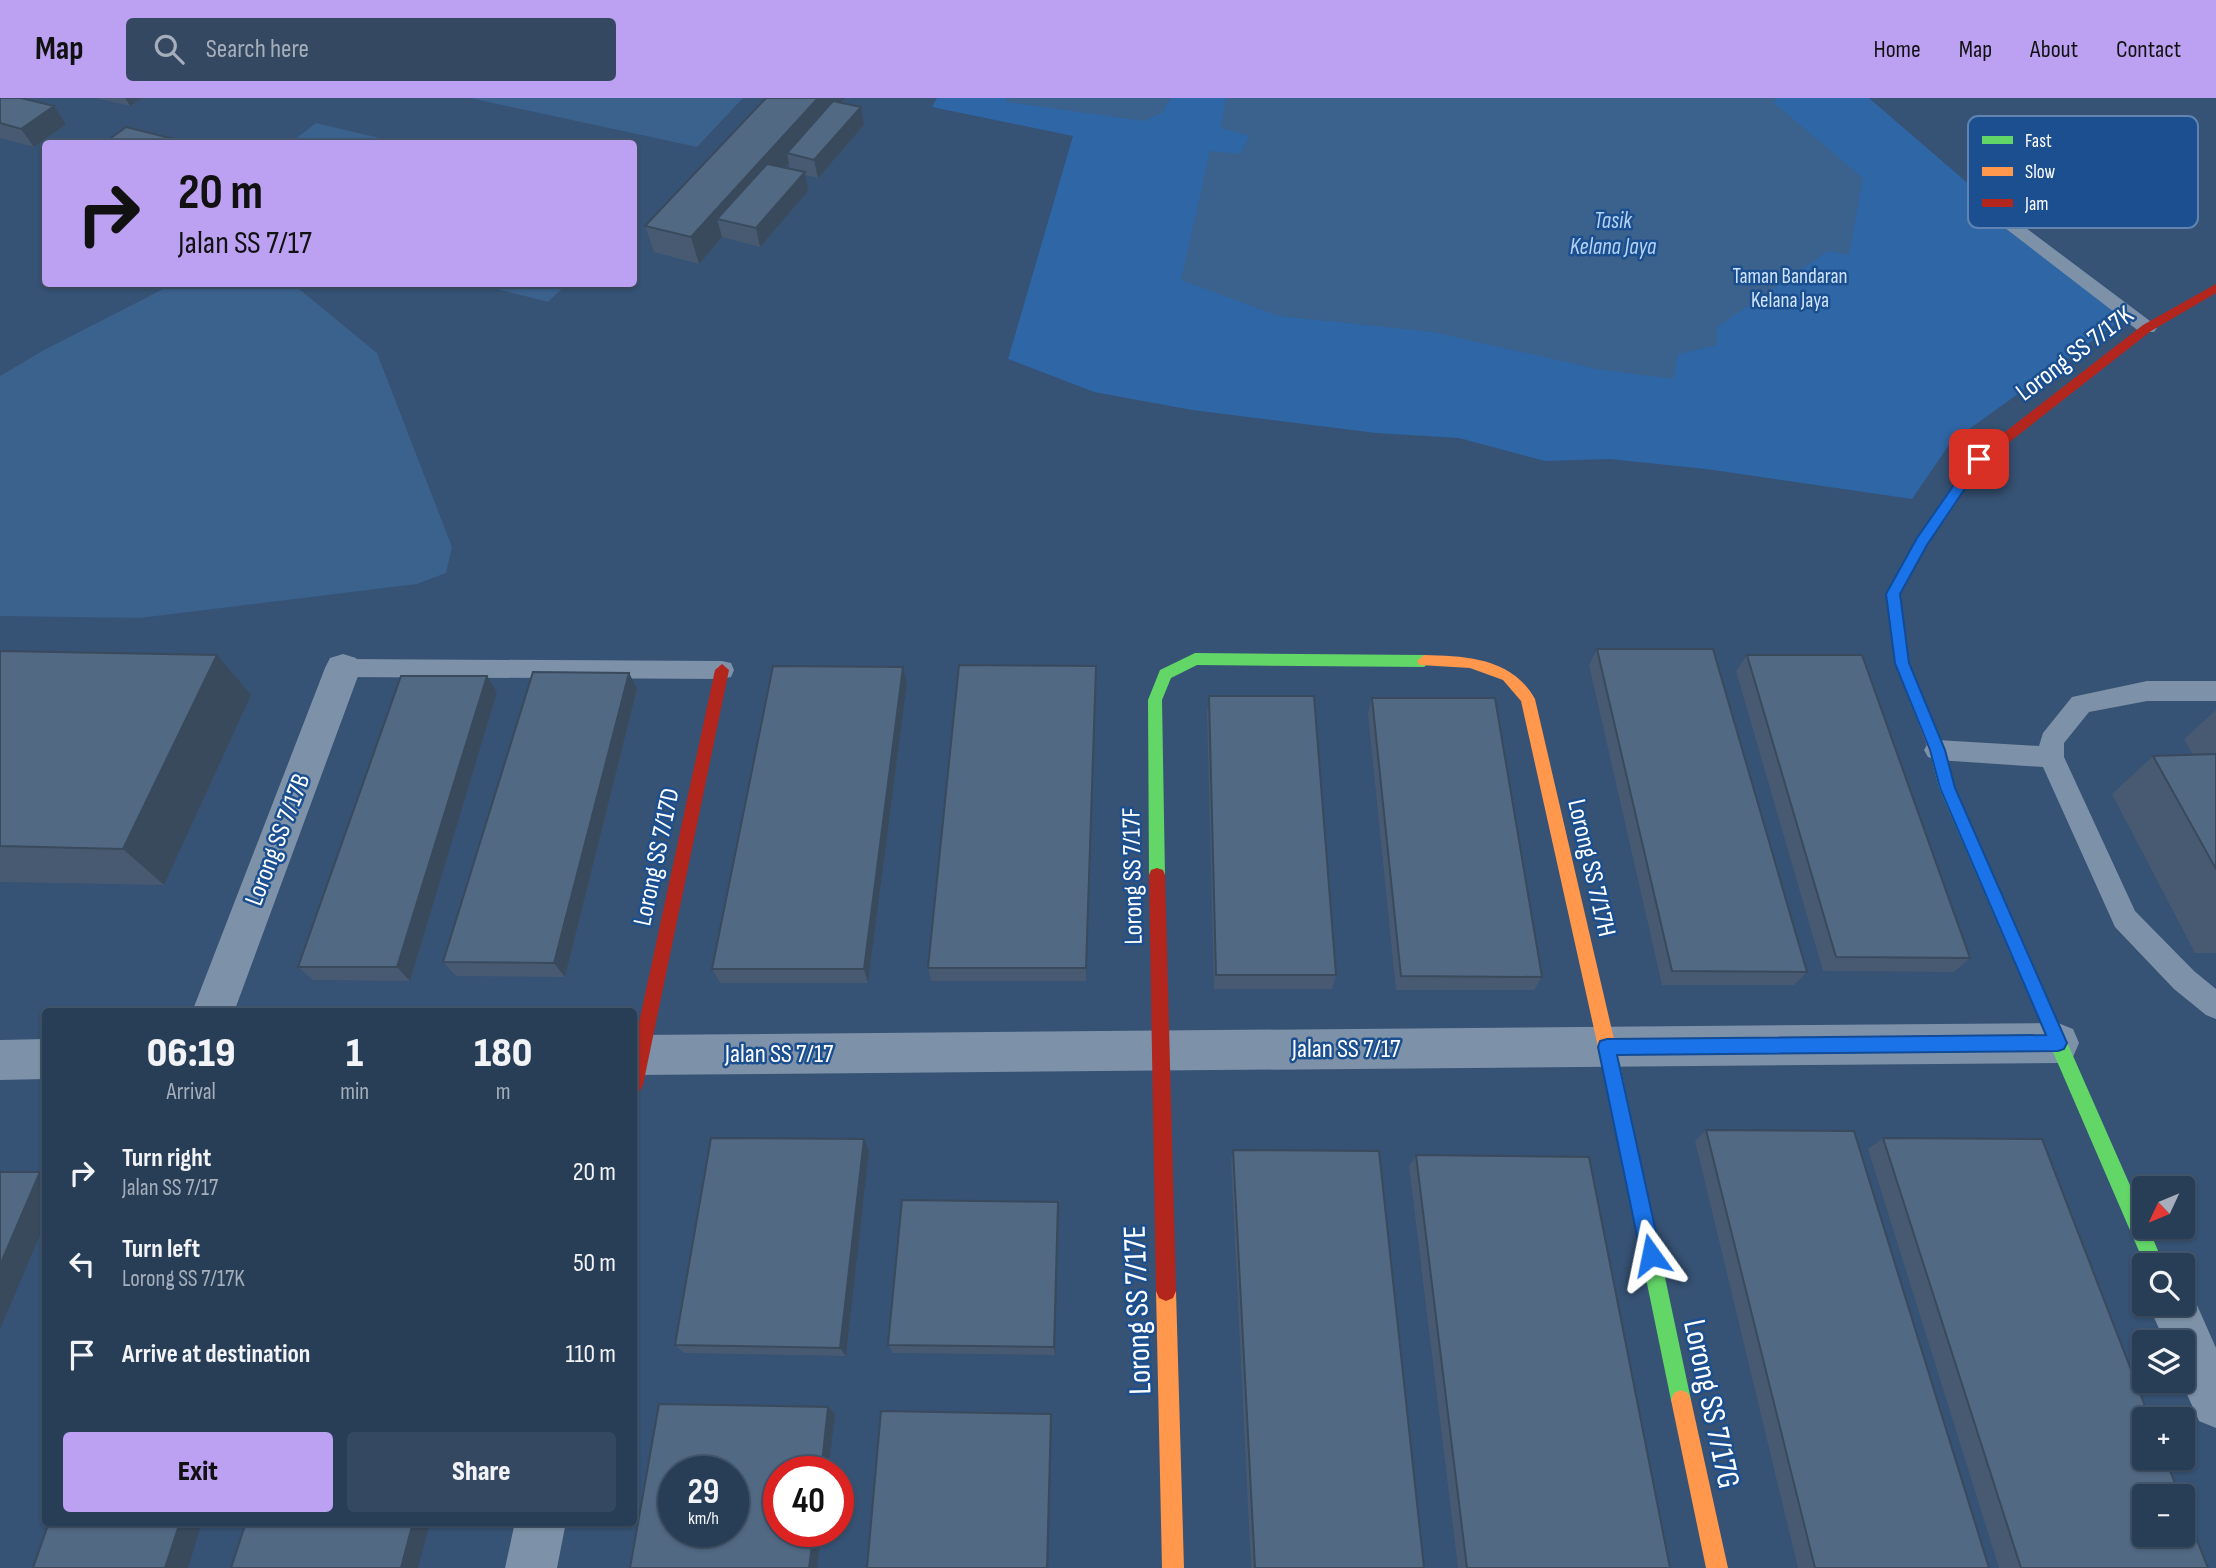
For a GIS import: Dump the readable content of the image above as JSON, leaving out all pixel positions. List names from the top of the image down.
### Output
{
  "streets": {
    "street": [
      "Lorong SS 7/17K",
      "Lorong SS 7/17B",
      "Lorong SS 7/17D",
      "Lorong SS 7/17H",
      "Lorong SS 7/17F",
      "Jalan SS 7/17",
      "Lorong SS 7/17E",
      "Lorong SS 7/17G"
    ]
  },
  "crossings": [
    ["Lorong SS 7/17K", "Jalan SS 7/17"],
    ["Lorong SS 7/17H", "Lorong SS 7/17F"],
    ["Lorong SS 7/17H", "Jalan SS 7/17"],
    ["Lorong SS 7/17H", "Lorong SS 7/17G"],
    ["Lorong SS 7/17F", "Jalan SS 7/17"],
    ["Lorong SS 7/17F", "Lorong SS 7/17E"],
    ["Jalan SS 7/17", "Lorong SS 7/17E"],
    ["Jalan SS 7/17", "Lorong SS 7/17G"]
  ],
  "water": ["Tasik Kelana Jaya"],
  "parks": ["Taman Bandaran Kelana Jaya"],
  "legend": ["Fast", "Slow", "Jam"],
  "north": "bottom left",
  "page": {
    "header": "Map",
    "search": "Search here",
    "nav": [
      "Home",
      "Map",
      "About",
      "Contact"
    ],
    "turn": ["20 m", "Jalan SS 7/17"],
    "eta": [
      "06:19",
      "Arrival",
      "1",
      "min",
      "180",
      "m"
    ],
    "list": [
      {
        "name": "Turn right",
        "note": "Jalan SS 7/17",
        "value": "20 m"
      },
      {
        "name": "Turn left",
        "note": "Lorong SS 7/17K",
        "value": "50 m"
      },
      {
        "name": "Arrive at destination",
        "value": "110 m"
      }
    ],
    "map_buttons": ["+", "−"],
    "buttons": ["Exit", "Share"],
    "speed": "29 km/h",
    "limit": "40"
  }
}
